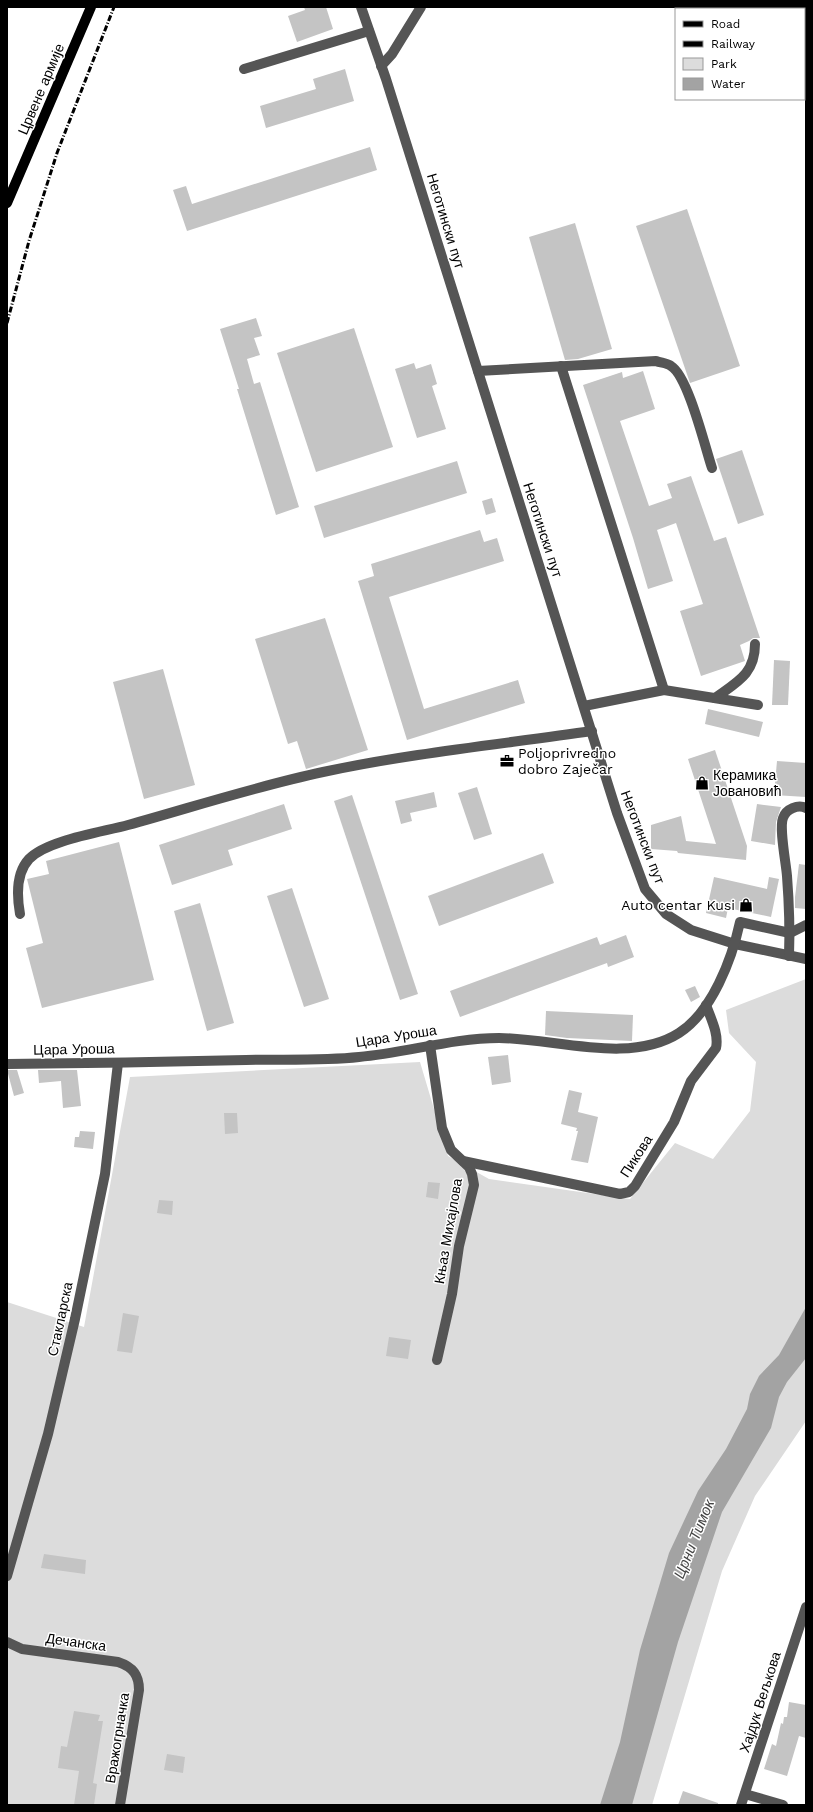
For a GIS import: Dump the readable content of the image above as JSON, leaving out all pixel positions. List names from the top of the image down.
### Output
{
  "streets": {
    "main road": ["Црвене армије"],
    "street": [
      "Неготински пут",
      "Цара Уроша",
      "Пикова",
      "Књаз Михајлова",
      "Стакларска",
      "Дечанска",
      "Хајдук Вељкова",
      "Вражогрначка"
    ]
  },
  "crossings": [
    ["Неготински пут", "Цара Уроша"],
    ["Цара Уроша", "Пикова"],
    ["Цара Уроша", "Књаз Михајлова"],
    ["Цара Уроша", "Стакларска"],
    ["Пикова", "Књаз Михајлова"],
    ["Дечанска", "Вражогрначка"]
  ],
  "water": ["Црни Тимок"],
  "places": {
    "office": ["Poljoprivredno dobro Zaječar"],
    "shop": ["Керамика Јовановић", "Auto centar Kusi"]
  },
  "legend": [
    "Road",
    "Railway",
    "Park",
    "Water"
  ]
}
